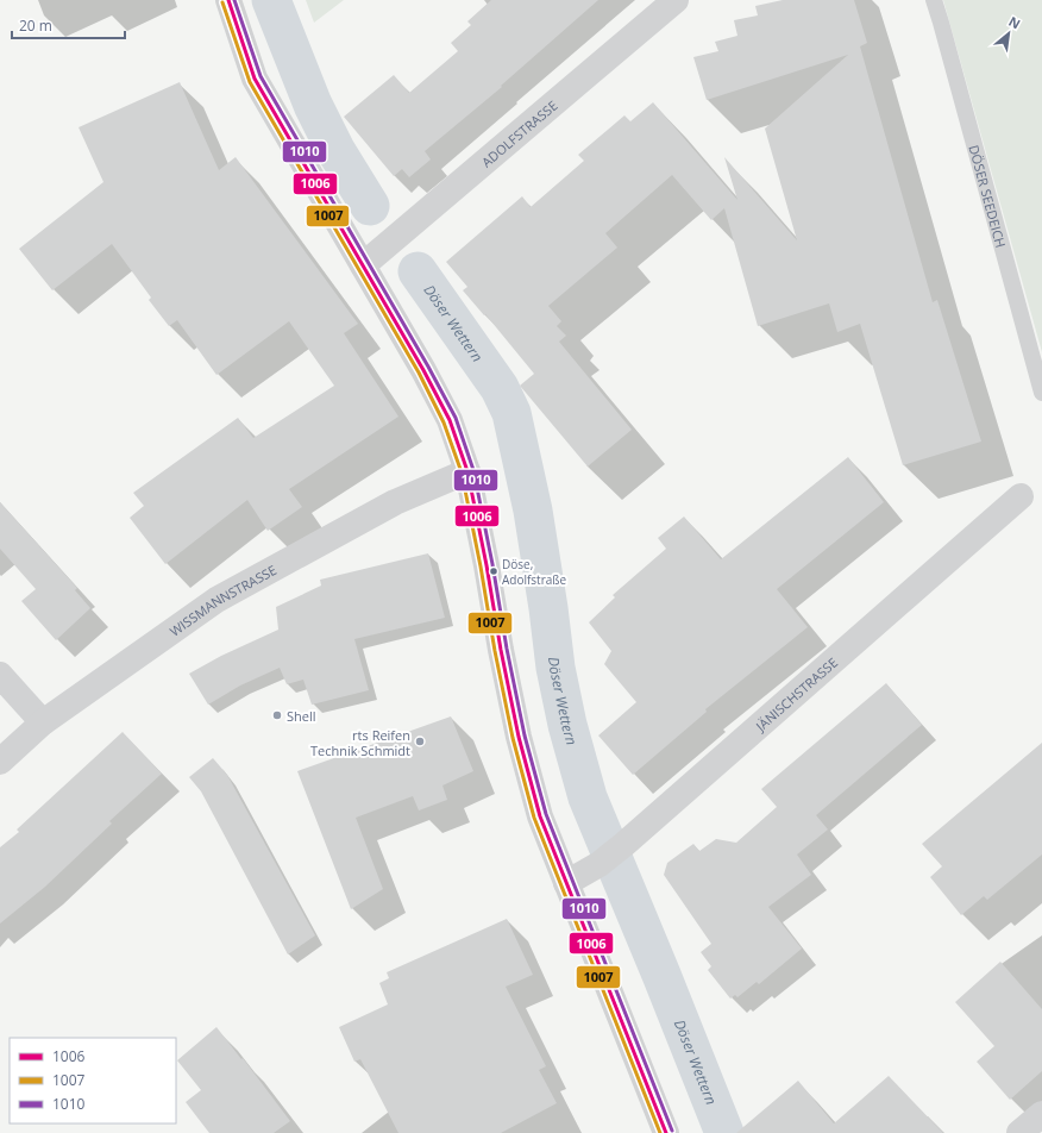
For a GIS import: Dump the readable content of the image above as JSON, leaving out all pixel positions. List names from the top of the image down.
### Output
{
  "streets": {
    "street": ["ADOLFSTRASSE", "WISSMANNSTRASSE", "JÄNISCHSTRASSE"],
    "lane": ["DÖSER SEEDEICH"]
  },
  "water": ["Döser Wettern"],
  "places": ["Döse, Adolfstraße", "Shell", "rts Reifen Technik Schmidt"],
  "lines": ["transit line 1006", "transit line 1010", "transit line 1007"],
  "legend": ["1006", "1007", "1010"],
  "scale_bar": "20 m",
  "north": "top right"
}
